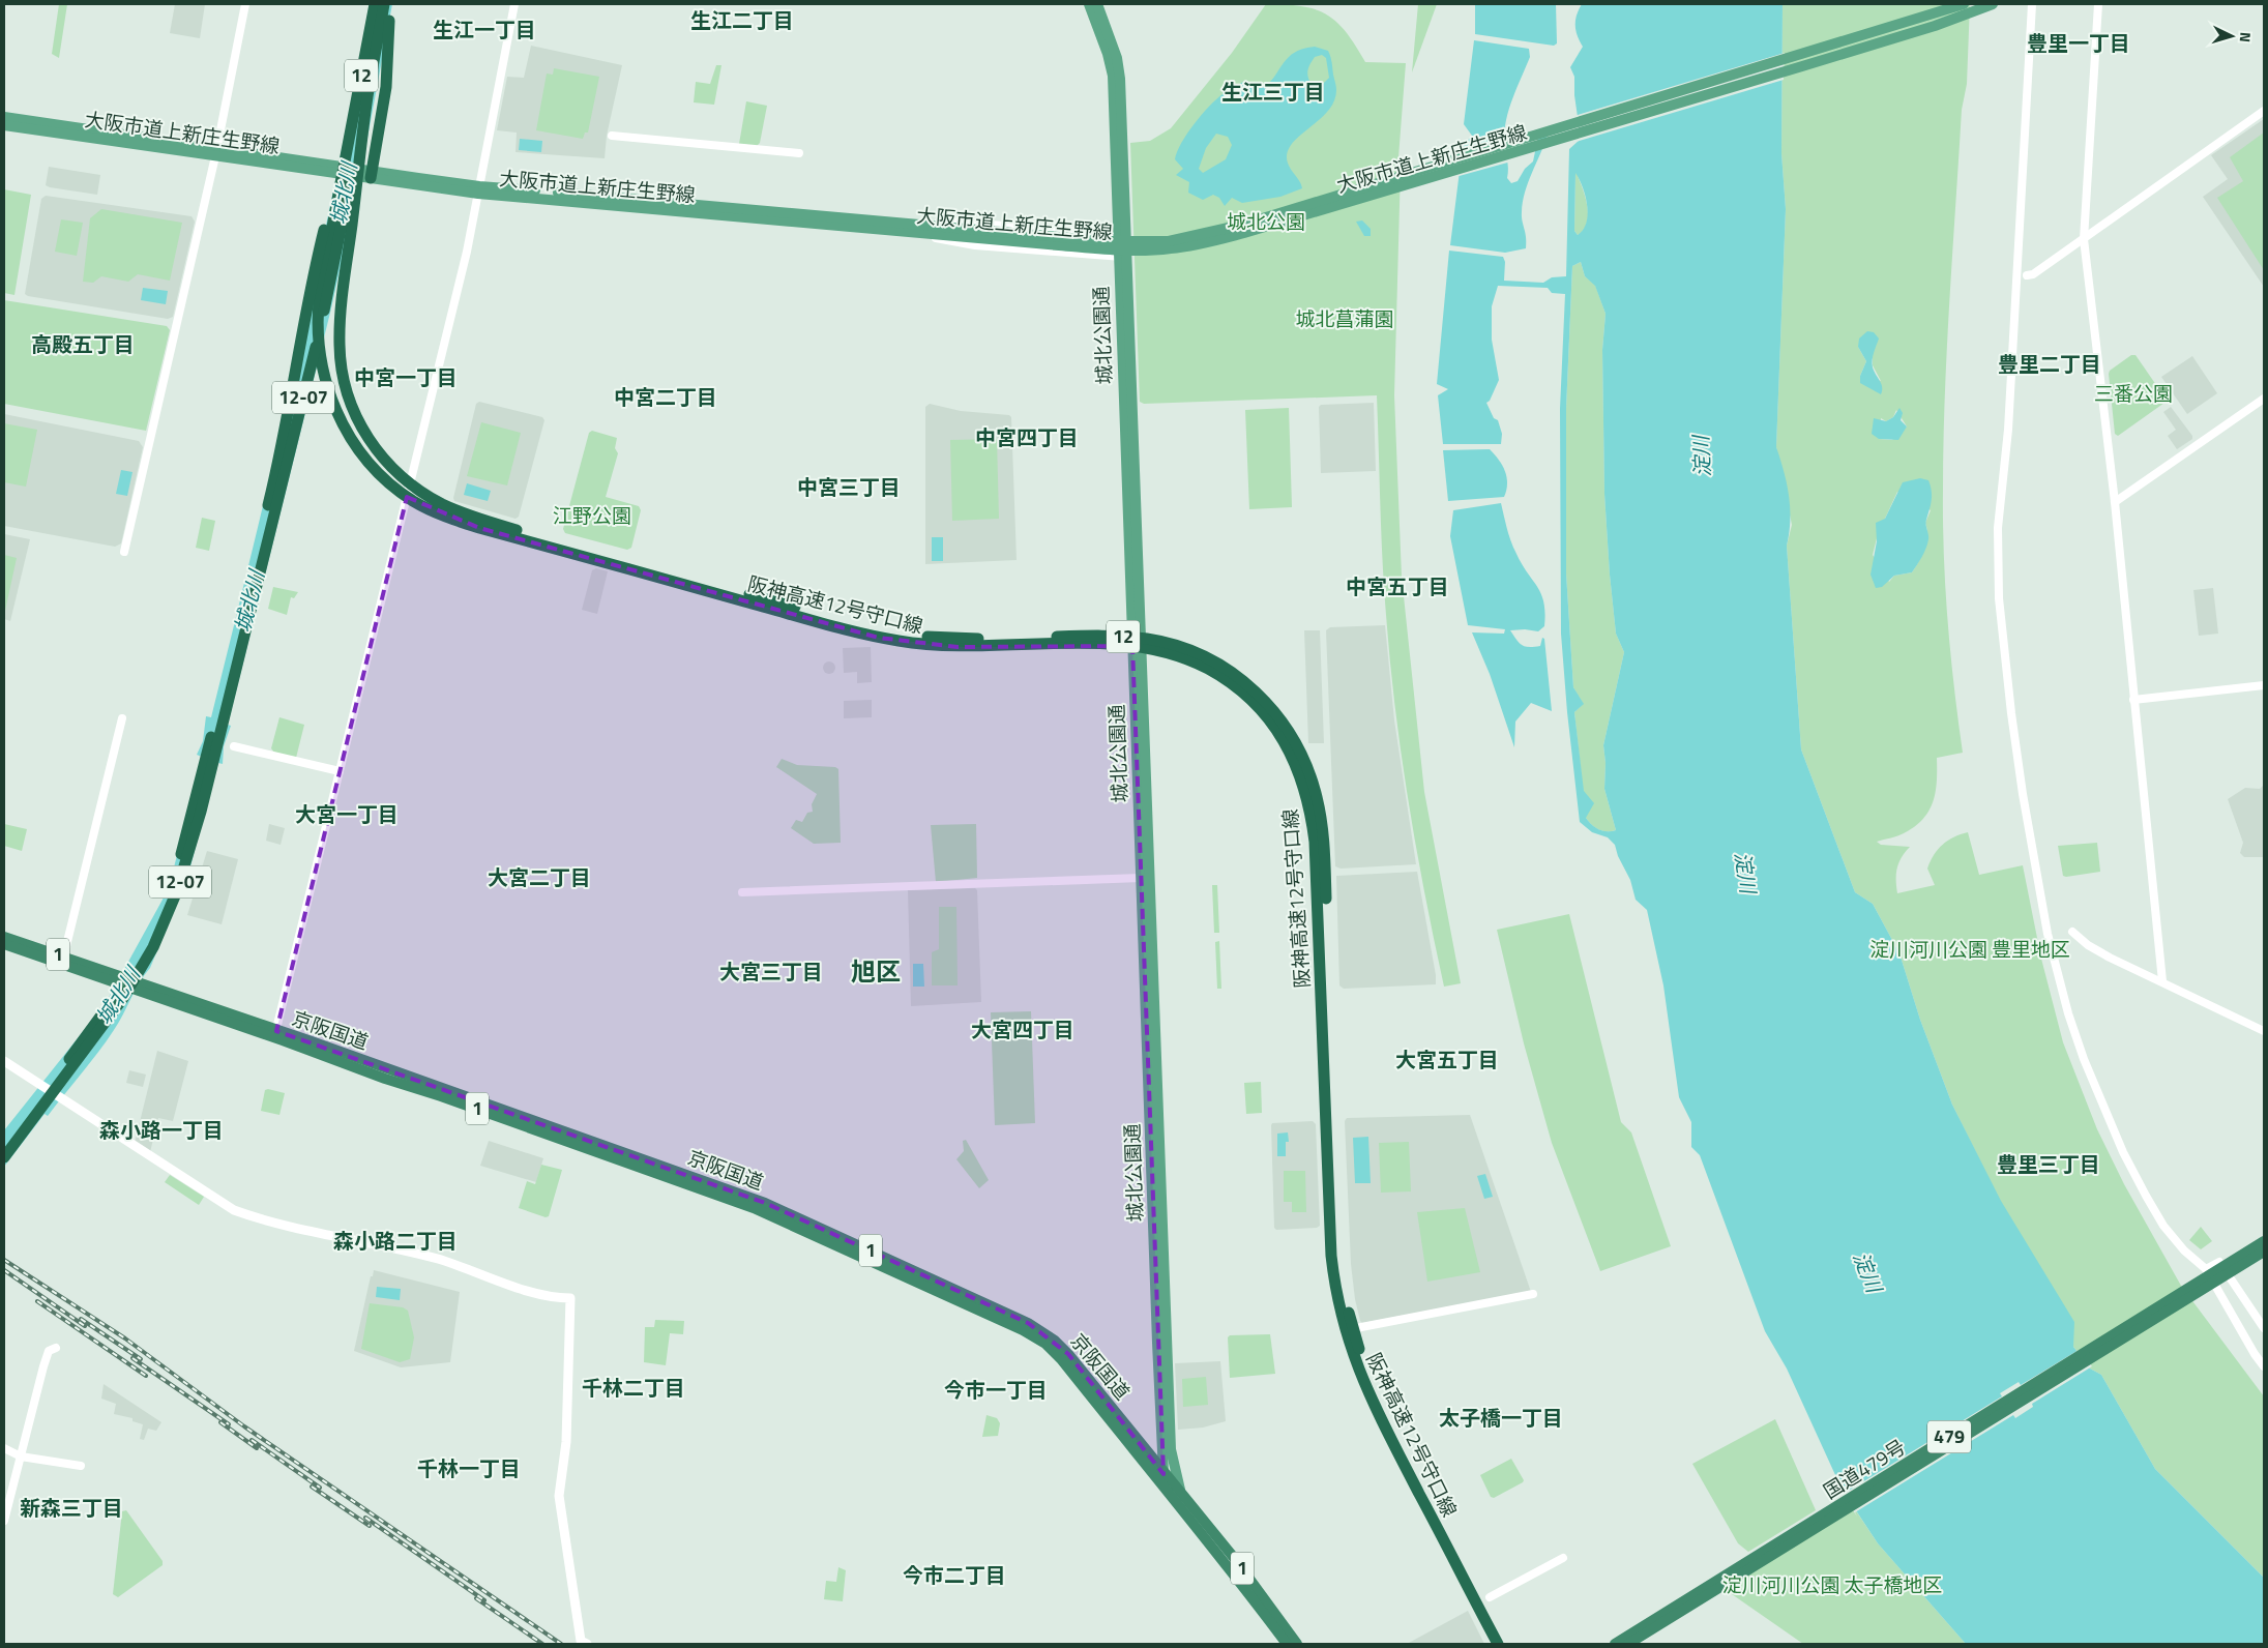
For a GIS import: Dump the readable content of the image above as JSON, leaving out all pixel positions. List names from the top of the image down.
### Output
{
  "streets": {
    "highway": [
      "12",
      "12-07",
      "阪神高速12号守口線",
      "1",
      "京阪国道",
      "479",
      "国道479号"
    ],
    "main road": ["大阪市道上新庄生野線", "城北公園通"]
  },
  "crossings": [
    ["12", "阪神高速12号守口線"],
    ["城北公園通", "京阪国道"],
    ["12-07", "阪神高速12号守口線"]
  ],
  "districts": [
    "生江二丁目",
    "生江一丁目",
    "豊里一丁目",
    "生江三丁目",
    "高殿五丁目",
    "豊里二丁目",
    "中宮一丁目",
    "中宮二丁目",
    "中宮四丁目",
    "中宮三丁目",
    "中宮五丁目",
    "大宮一丁目",
    "大宮二丁目",
    "大宮三丁目",
    "旭区",
    "大宮四丁目",
    "大宮五丁目",
    "森小路一丁目",
    "豊里三丁目",
    "森小路二丁目",
    "千林二丁目",
    "今市一丁目",
    "太子橋一丁目",
    "千林一丁目",
    "新森三丁目",
    "今市二丁目"
  ],
  "water": ["城北川", "淀川"],
  "parks": [
    "城北公園",
    "城北菖蒲園",
    "三番公園",
    "江野公園",
    "淀川河川公園 豊里地区",
    "淀川河川公園 太子橋地区"
  ],
  "north": "right"
}
